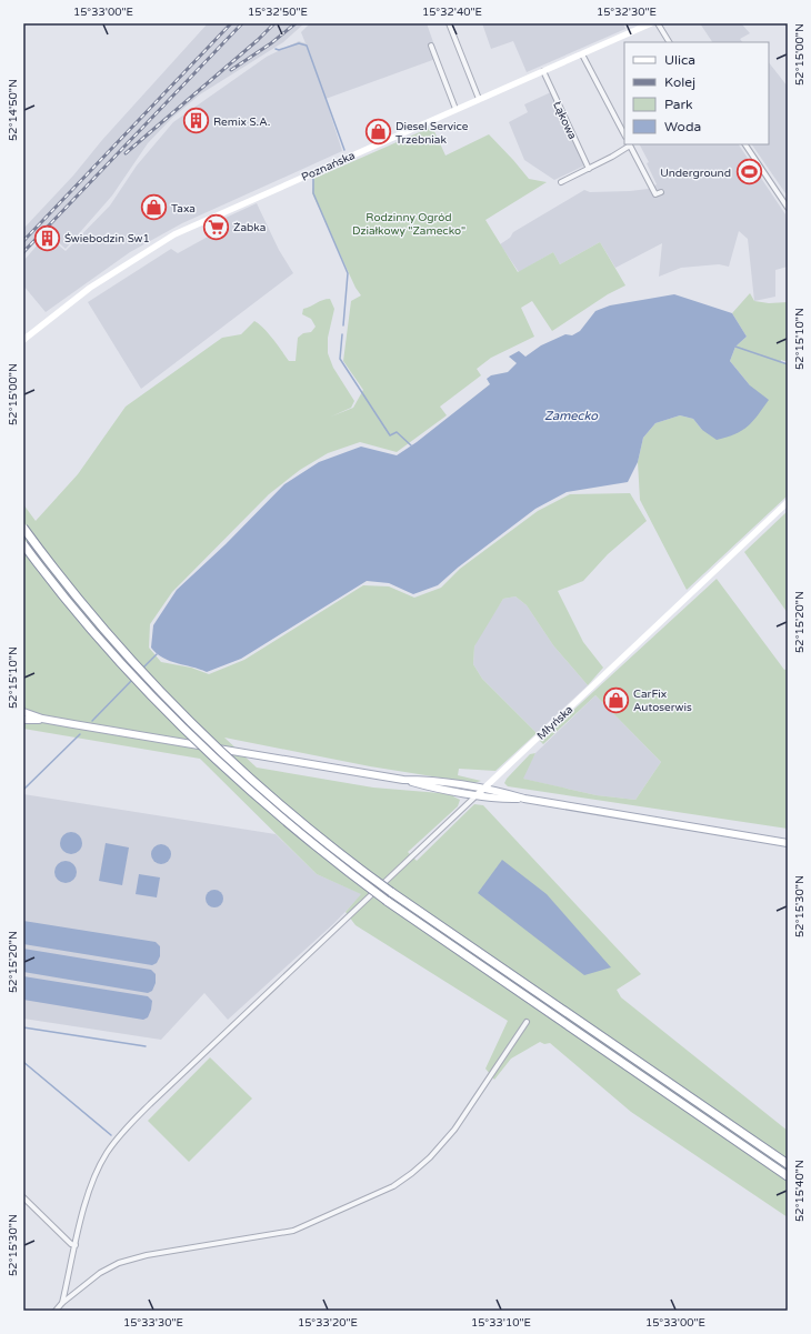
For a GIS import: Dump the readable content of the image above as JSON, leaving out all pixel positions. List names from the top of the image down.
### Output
{
  "streets": {
    "street": ["Łąkowa", "Poznańska", "Młyńska"]
  },
  "crossings": [
    ["Łąkowa", "Poznańska"]
  ],
  "water": ["Zamecko"],
  "parks": ["Rodzinny Ogród Działkowy \"Zamecko\""],
  "places": {
    "building": ["Remix S.A.", "Świebodzin Sw1"],
    "shop": ["Diesel Service Trzebniak", "Taxa", "CarFix Autoserwis"],
    "sports": ["Underground"],
    "supermarket": ["Żabka"]
  },
  "legend": [
    "Ulica",
    "Kolej",
    "Park",
    "Woda"
  ],
  "coordinates": [
    "15°33'00\"E",
    "15°32'50\"E",
    "15°32'40\"E",
    "15°32'30\"E",
    "52°15'00\"N",
    "52°14'50\"N",
    "52°15'10\"N",
    "52°15'20\"N",
    "52°15'30\"N",
    "52°15'40\"N",
    "15°33'30\"E",
    "15°33'20\"E",
    "15°33'10\"E"
  ]
}
